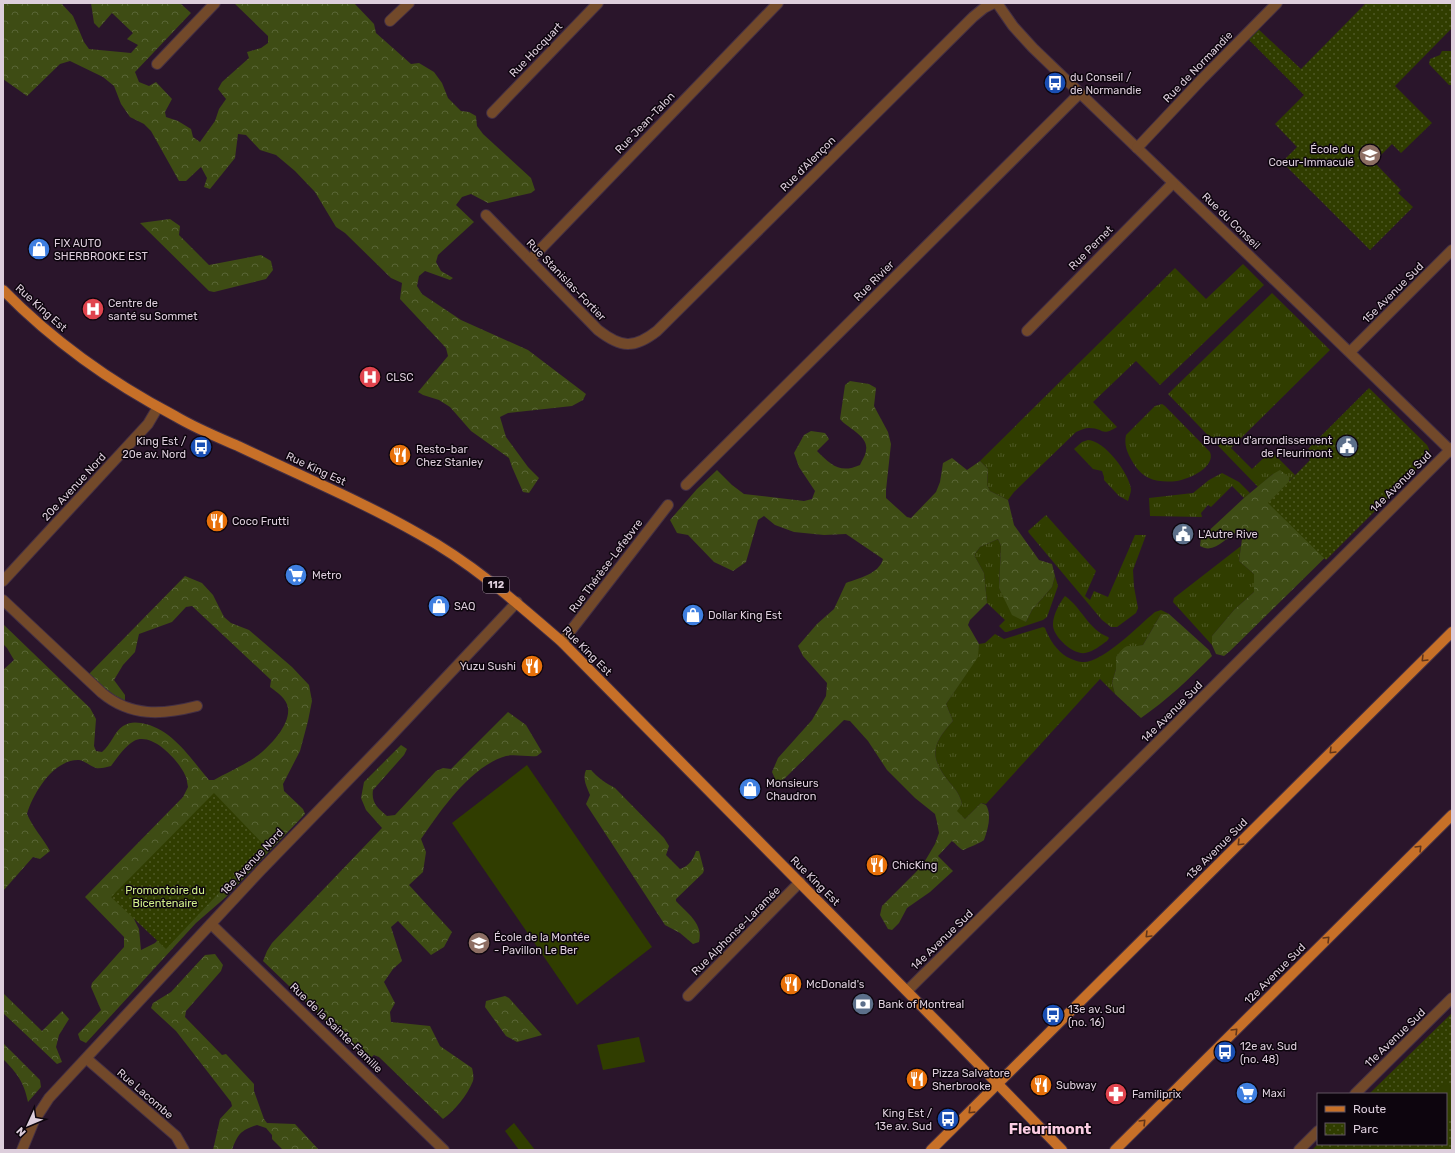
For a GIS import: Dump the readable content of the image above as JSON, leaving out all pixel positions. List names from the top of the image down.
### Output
{
  "streets": {
    "main road": [
      "Rue King Est",
      "112",
      "13e Avenue Sud",
      "12e Avenue Sud"
    ],
    "street": [
      "Rue Hocquart",
      "Rue de Normandie",
      "Rue Jean-Talon",
      "Rue d'Alençon",
      "Rue du Conseil",
      "Rue Pernet",
      "Rue Stanislas-Fortier",
      "Rue Rivier",
      "15e Avenue Sud",
      "14e Avenue Sud",
      "20e Avenue Nord",
      "Rue Thérèse-Lefebvre",
      "18e Avenue Nord",
      "Rue Alphonse-Laramée",
      "Rue de la Sainte-Famille",
      "11e Avenue Sud",
      "Rue Lacombe"
    ]
  },
  "crossings": [
    ["Rue de Normandie", "Rue du Conseil"],
    ["Rue Jean-Talon", "Rue Stanislas-Fortier"],
    ["Rue d'Alençon", "Rue Stanislas-Fortier"],
    ["Rue du Conseil", "Rue Pernet"],
    ["Rue du Conseil", "Rue Rivier"],
    ["Rue du Conseil", "15e Avenue Sud"],
    ["Rue du Conseil", "14e Avenue Sud"],
    ["Rue King Est", "14e Avenue Sud"],
    ["Rue King Est", "20e Avenue Nord"],
    ["Rue King Est", "Rue Thérèse-Lefebvre"],
    ["Rue King Est", "13e Avenue Sud"],
    ["Rue King Est", "18e Avenue Nord"],
    ["Rue King Est", "Rue Alphonse-Laramée"],
    ["18e Avenue Nord", "Rue de la Sainte-Famille"],
    ["18e Avenue Nord", "Rue Lacombe"]
  ],
  "one_way": ["13e Avenue Sud", "12e Avenue Sud"],
  "districts": ["Fleurimont"],
  "parks": ["Promontoire du Bicentenaire"],
  "places": {
    "bus stop": [
      "du Conseil / de Normandie",
      "King Est / 20e av. Nord",
      "13e av. Sud (no. 16)",
      "12e av. Sud (no. 48)",
      "King Est / 13e av. Sud"
    ],
    "school or university": ["École du Coeur-Immaculé", "École de la Montée - Pavillon Le Ber"],
    "shop": [
      "FIX AUTO SHERBROOKE EST",
      "SAQ",
      "Dollar King Est",
      "Monsieurs Chaudron"
    ],
    "hospital": ["Centre de santé su Sommet", "CLSC"],
    "public building": ["Bureau d'arrondissement de Fleurimont", "L'Autre Rive"],
    "restaurant": [
      "Resto-bar Chez Stanley",
      "Coco Frutti",
      "Yuzu Sushi",
      "ChicKing",
      "McDonald's",
      "Pizza Salvatore Sherbrooke",
      "Subway"
    ],
    "supermarket": ["Metro", "Maxi"],
    "bank": ["Bank of Montreal"],
    "pharmacy": ["Familiprix"]
  },
  "legend": ["Route", "Parc"],
  "north": "bottom left"
}
